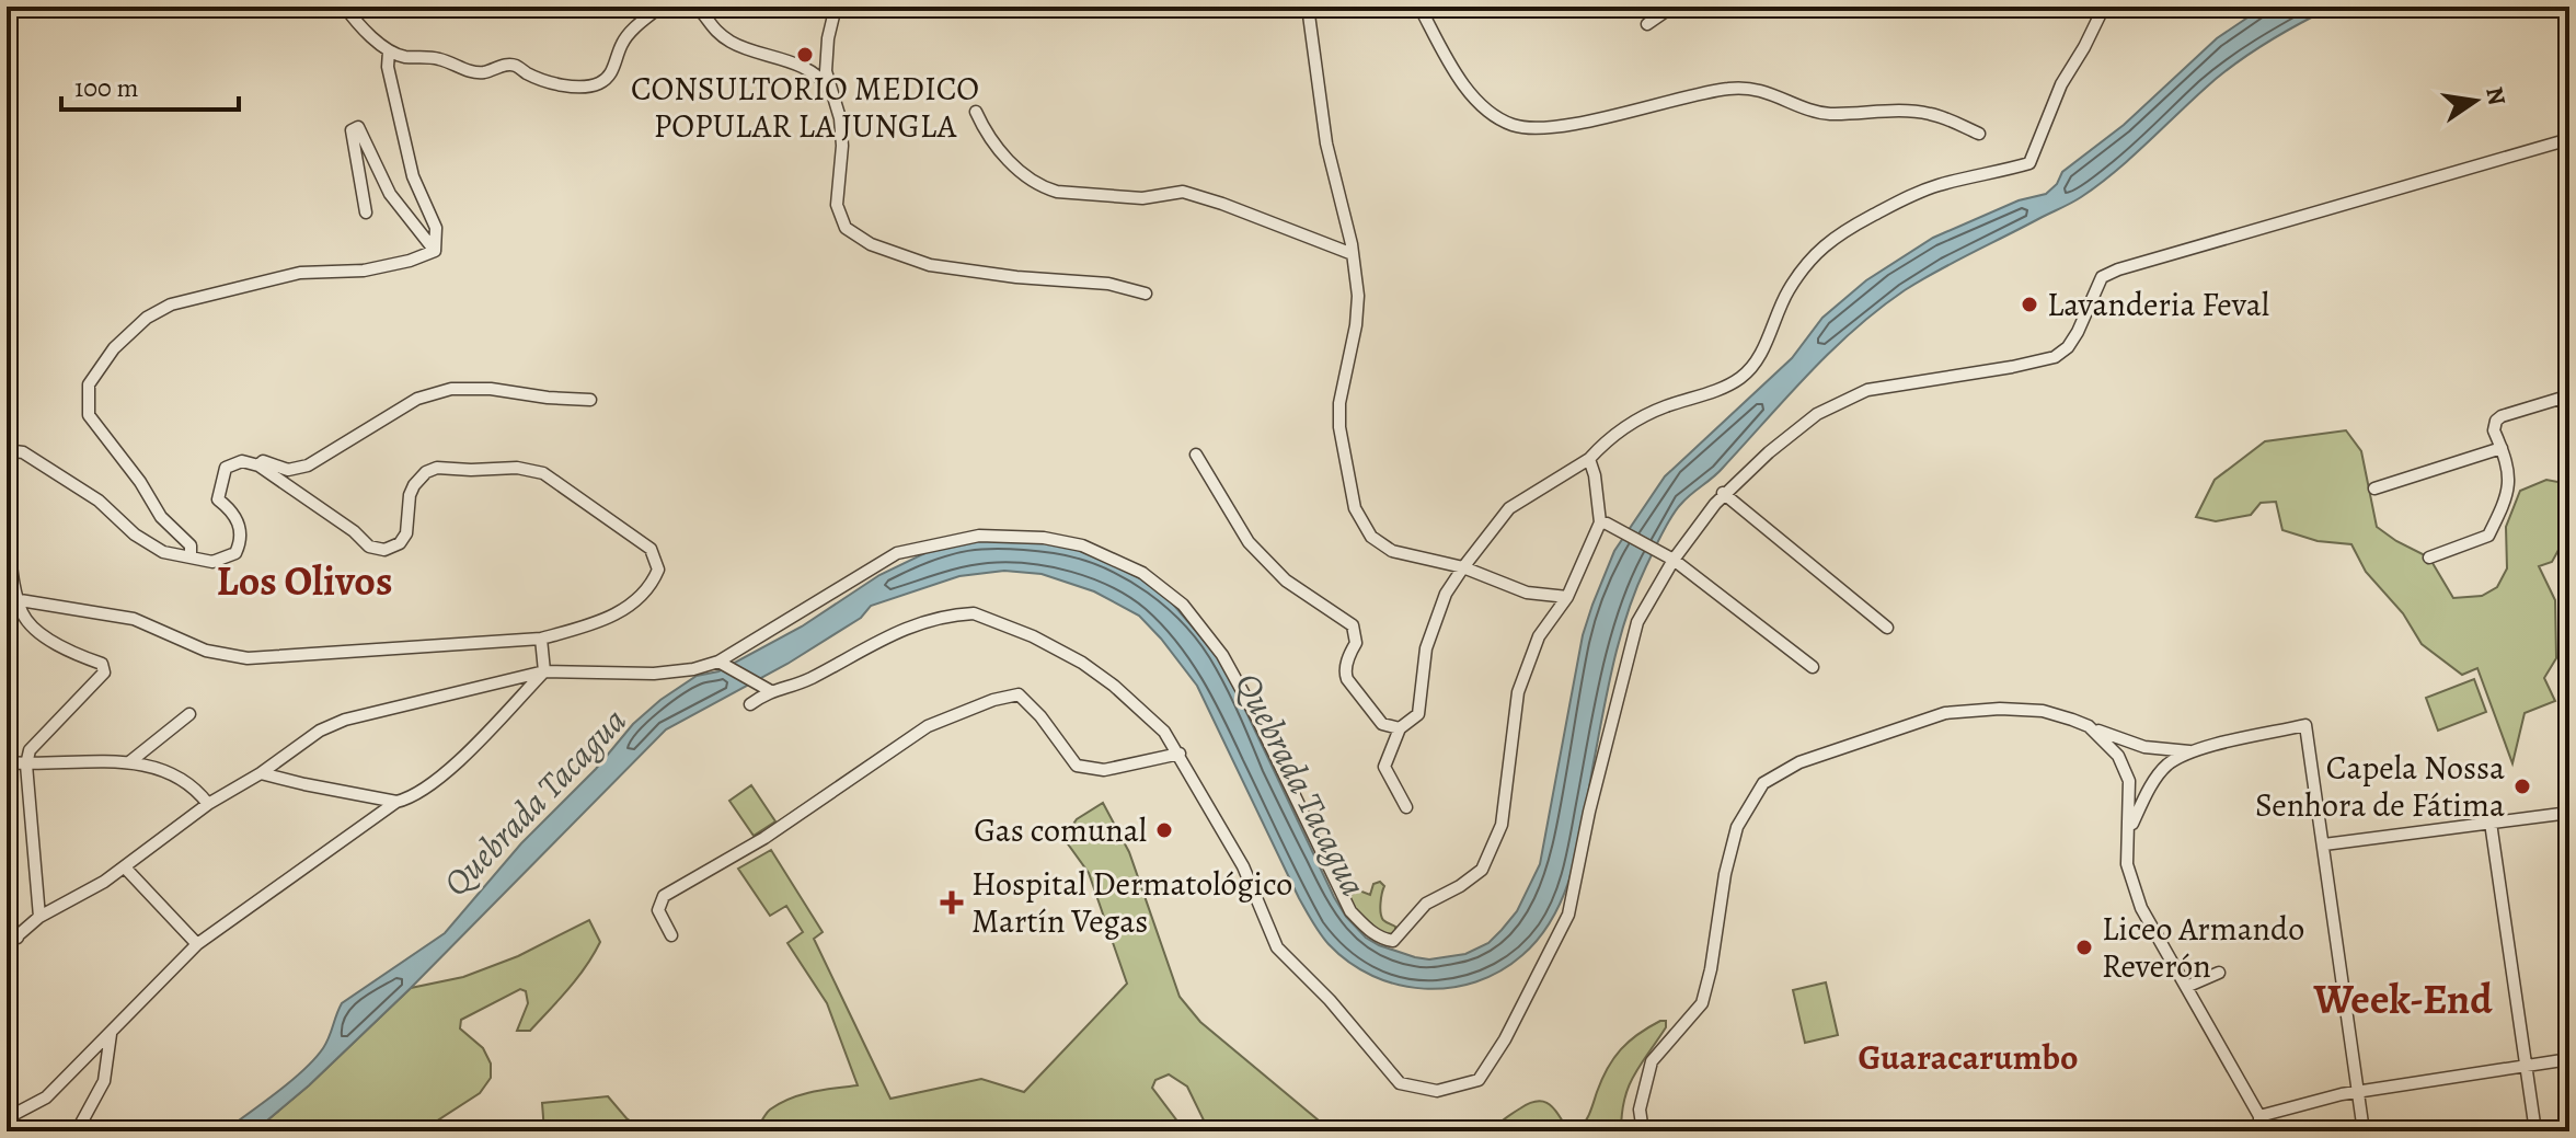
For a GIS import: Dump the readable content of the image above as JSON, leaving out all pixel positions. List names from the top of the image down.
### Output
{
  "districts": ["Los Olivos", "Week-End", "Guaracarumbo"],
  "water": ["Quebrada Tacagua"],
  "places": {
    "other": [
      "CONSULTORIO MEDICO POPULAR LA JUNGLA",
      "Lavanderia Feval",
      "Capela Nossa Senhora de Fátima",
      "Gas comunal",
      "Liceo Armando Reverón"
    ],
    "health": ["Hospital Dermatológico Martín Vegas"]
  },
  "scale_bar": "100 m",
  "north": "right"
}
